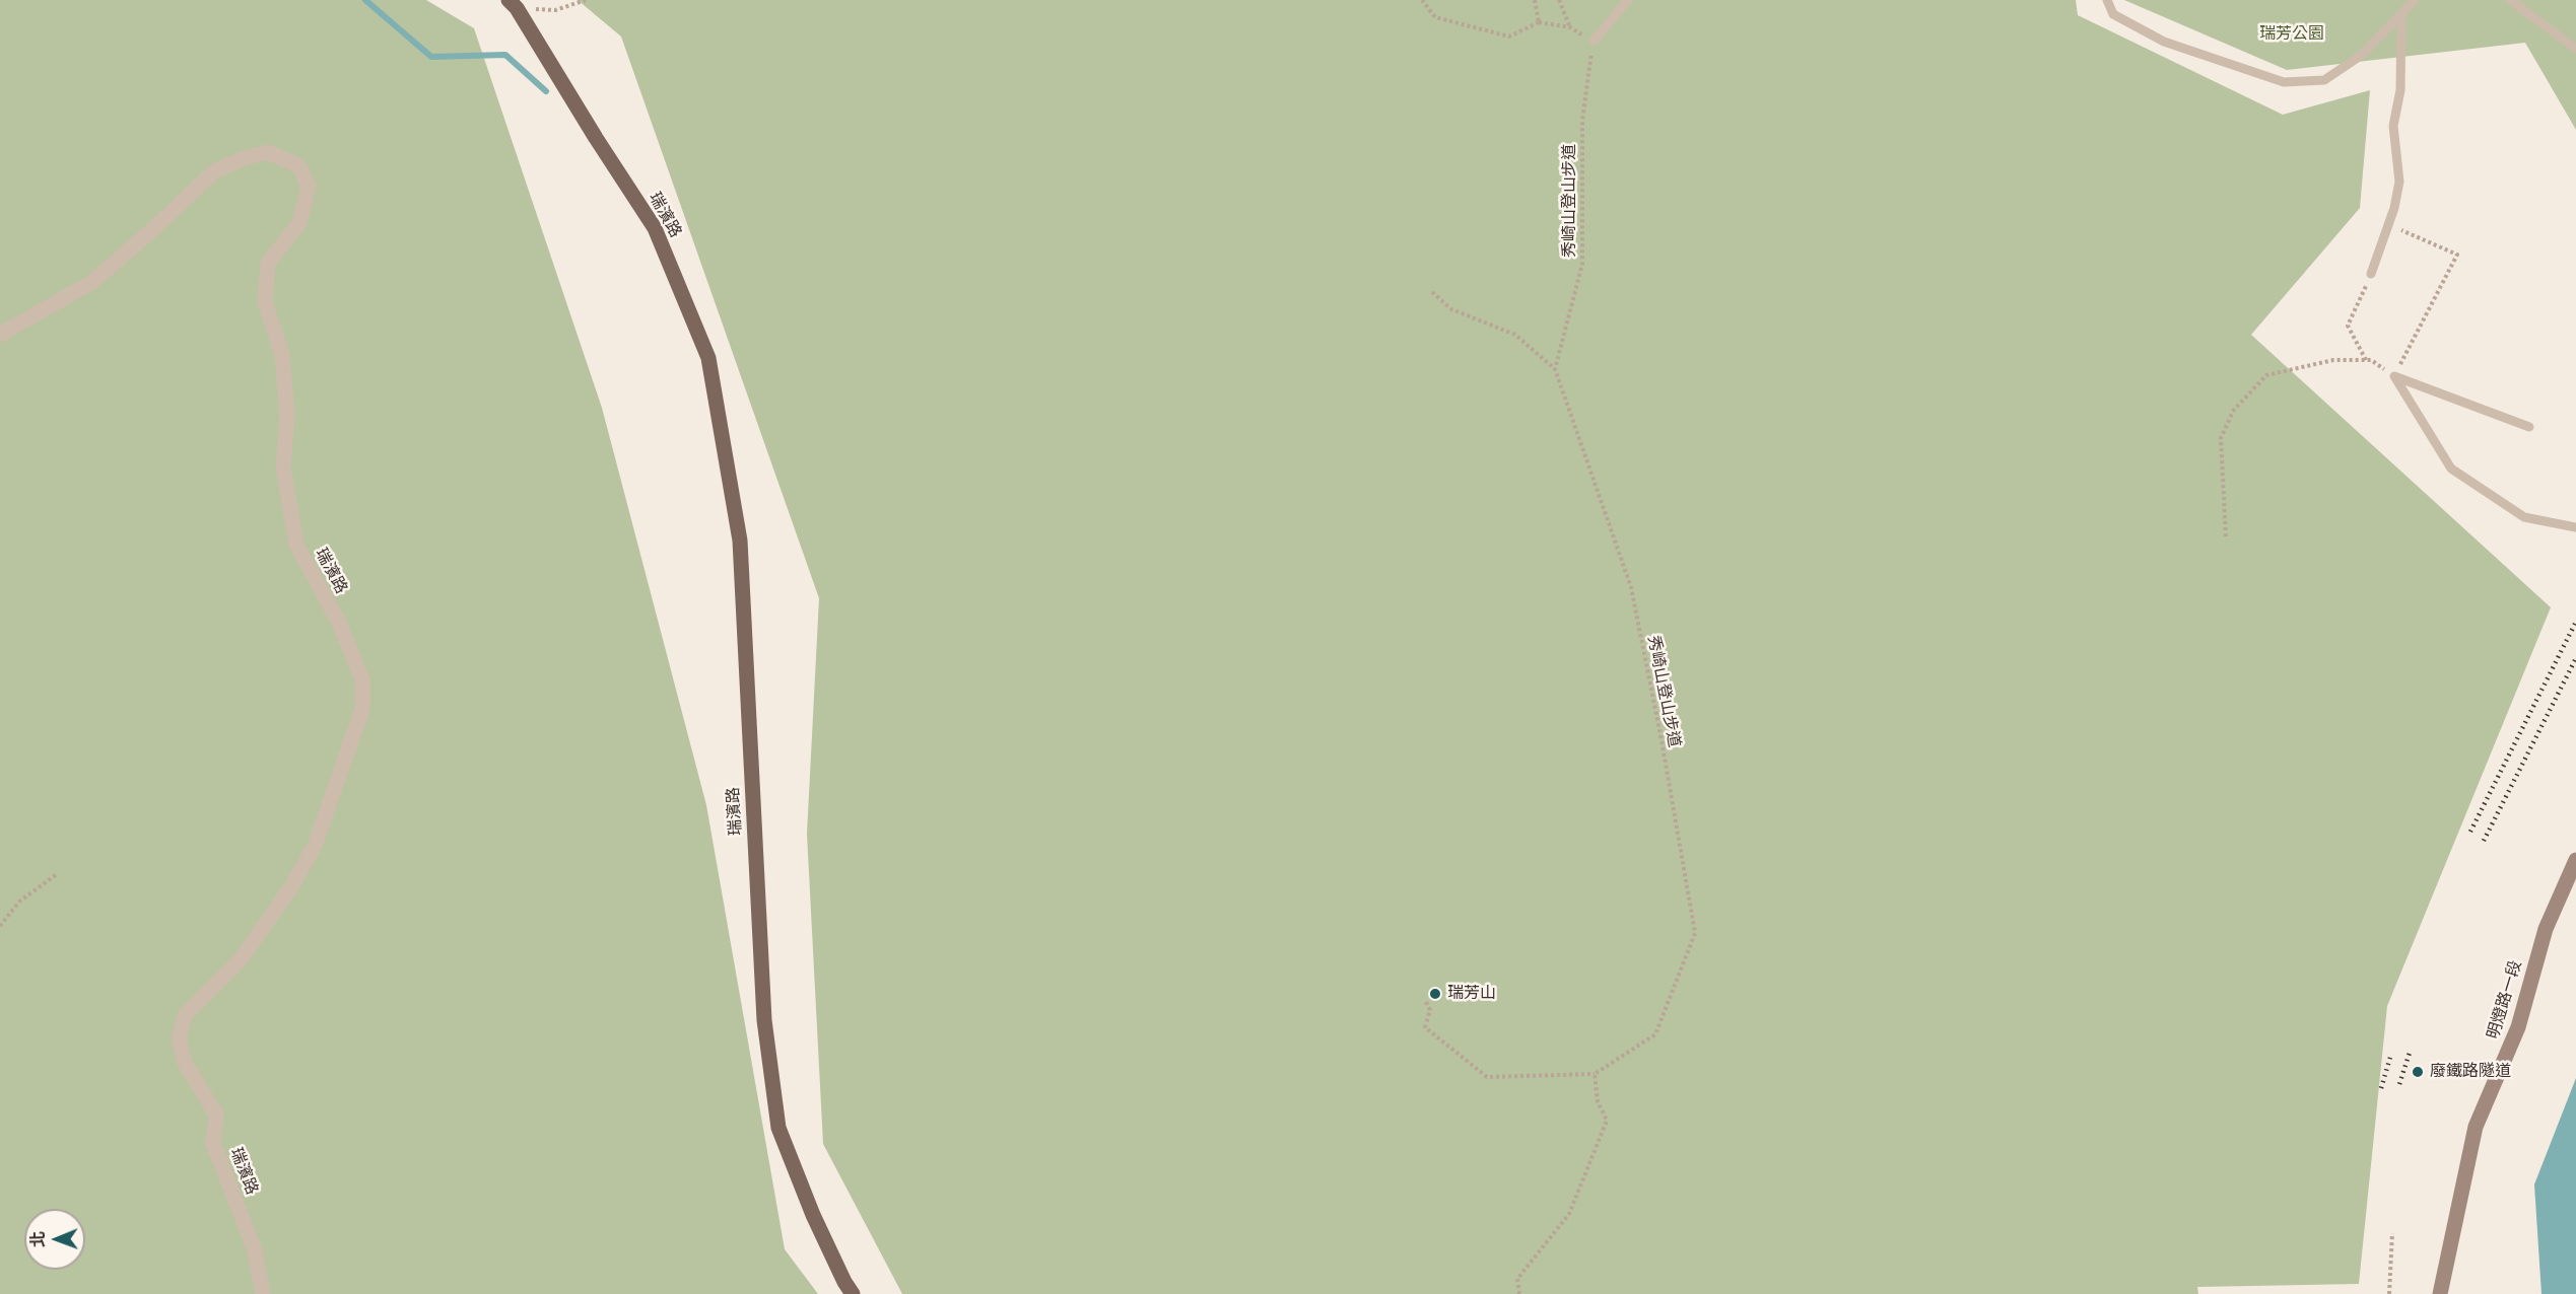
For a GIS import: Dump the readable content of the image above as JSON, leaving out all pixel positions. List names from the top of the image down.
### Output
{
  "streets": {
    "main road": ["瑞濱路", "明燈路一段"],
    "path": ["秀崎山登山步道"]
  },
  "parks": ["瑞芳公園"],
  "places": ["瑞芳山", "廢鐵路隧道"],
  "north": "left"
}
